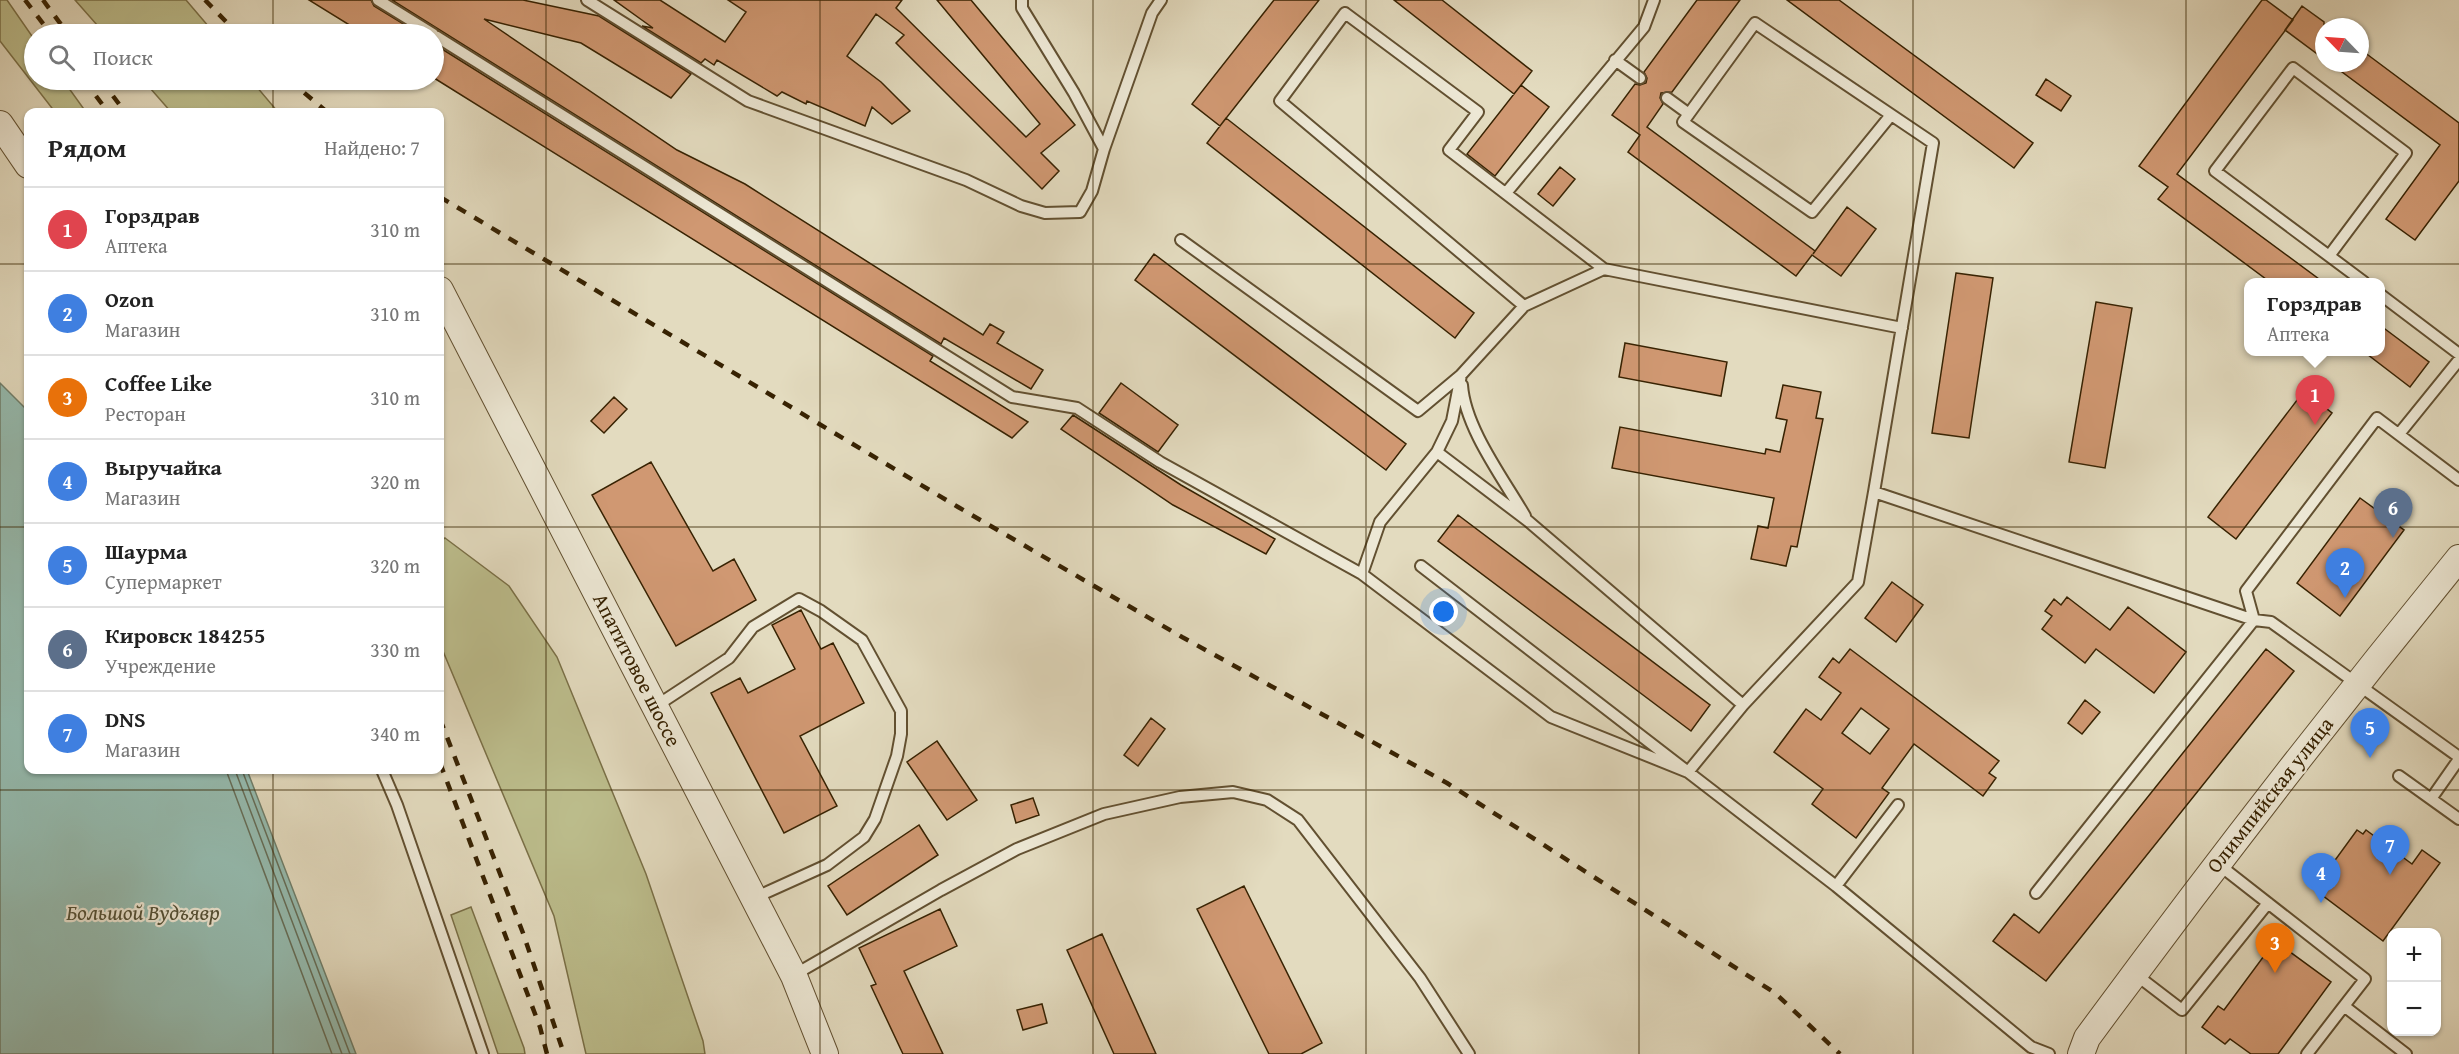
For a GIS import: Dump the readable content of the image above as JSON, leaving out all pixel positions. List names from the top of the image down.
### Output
{
  "streets": {
    "street": ["Апатитовое шоссе", "Олимпийская улица"]
  },
  "water": ["Большой Вудъявр"],
  "north": "top left",
  "page": {
    "search": "Поиск",
    "heading": ["Рядом", "Найдено: 7"],
    "list": [
      {
        "mark": "1",
        "name": "Горздрав",
        "note": "Аптека",
        "value": "310 m"
      },
      {
        "mark": "2",
        "name": "Ozon",
        "note": "Магазин",
        "value": "310 m"
      },
      {
        "mark": "3",
        "name": "Coffee Like",
        "note": "Ресторан",
        "value": "310 m"
      },
      {
        "mark": "4",
        "name": "Выручайка",
        "note": "Магазин",
        "value": "320 m"
      },
      {
        "mark": "5",
        "name": "Шаурма",
        "note": "Супермаркет",
        "value": "320 m"
      },
      {
        "mark": "6",
        "name": "Кировск 184255",
        "note": "Учреждение",
        "value": "330 m"
      },
      {
        "mark": "7",
        "name": "DNS",
        "note": "Магазин",
        "value": "340 m"
      }
    ],
    "popup": ["Горздрав", "Аптека"],
    "pins": [
      "1",
      "6",
      "2",
      "5",
      "7",
      "4",
      "3"
    ],
    "map_buttons": ["+", "−"]
  }
}
